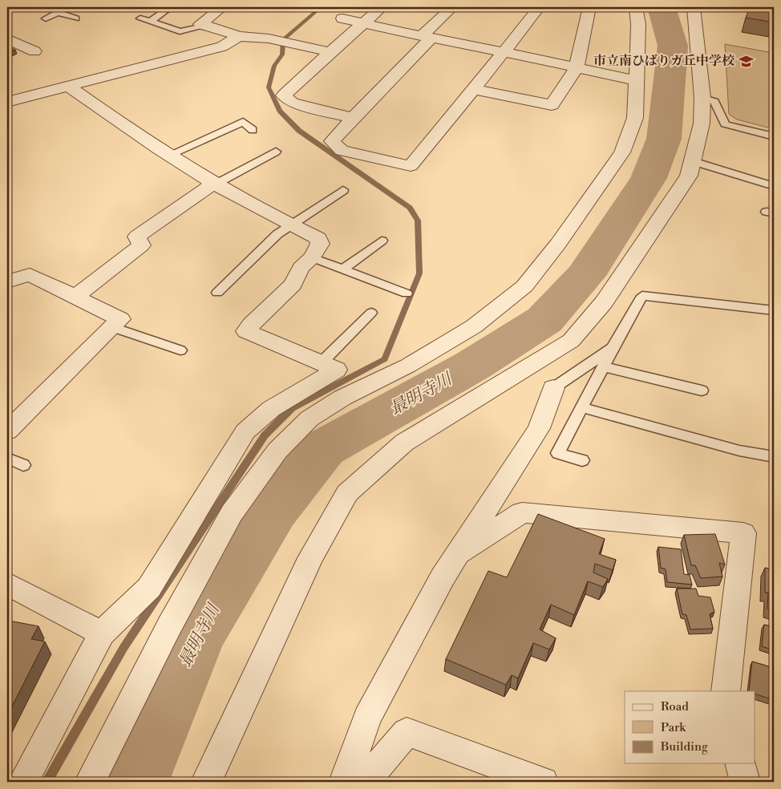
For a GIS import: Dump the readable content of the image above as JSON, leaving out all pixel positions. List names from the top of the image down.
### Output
{
  "water": ["最明寺川"],
  "places": {
    "school or university": ["市立南ひばりガ丘中学校"]
  },
  "legend": ["Road", "Park", "Building"]
}
